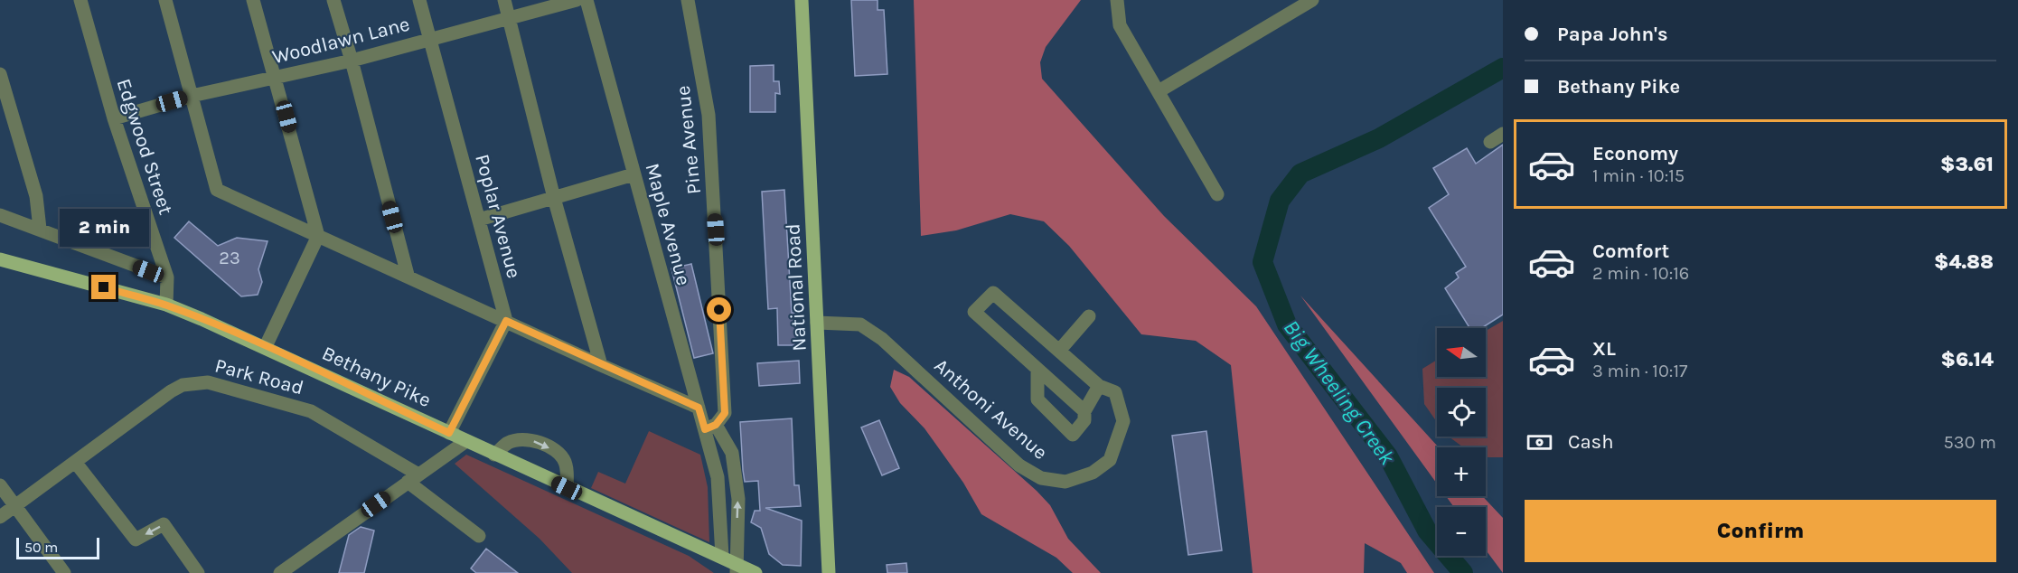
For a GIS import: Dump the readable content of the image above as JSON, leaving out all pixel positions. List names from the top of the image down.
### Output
{
  "streets": {
    "main road": ["National Road", "Bethany Pike"],
    "street": [
      "Woodlawn Lane",
      "Pine Avenue",
      "Edgwood Street",
      "Poplar Avenue",
      "Maple Avenue",
      "Park Road",
      "Anthoni Avenue"
    ]
  },
  "crossings": [
    ["Woodlawn Lane", "Edgwood Street"],
    ["Woodlawn Lane", "Poplar Avenue"],
    ["Pine Avenue", "Maple Avenue"],
    ["Edgwood Street", "Bethany Pike"],
    ["Maple Avenue", "Bethany Pike"],
    ["National Road", "Anthoni Avenue"]
  ],
  "water": ["Big Wheeling Creek"],
  "house_numbers": ["23"],
  "scale_bar": "50 m",
  "north": "left",
  "page": {
    "banner": ["Papa John's", "Bethany Pike"],
    "list": [
      {
        "name": "Economy",
        "note": "1 min · 10:15",
        "value": "$3.61"
      },
      {
        "name": "Comfort",
        "note": "2 min · 10:16",
        "value": "$4.88"
      },
      {
        "name": "XL",
        "note": "3 min · 10:17",
        "value": "$6.14"
      }
    ],
    "bubble": "2 min",
    "map_buttons": ["+", "−"],
    "pay": ["Cash", "530 m"],
    "buttons": "Confirm",
    "scale": "50 m"
  }
}
